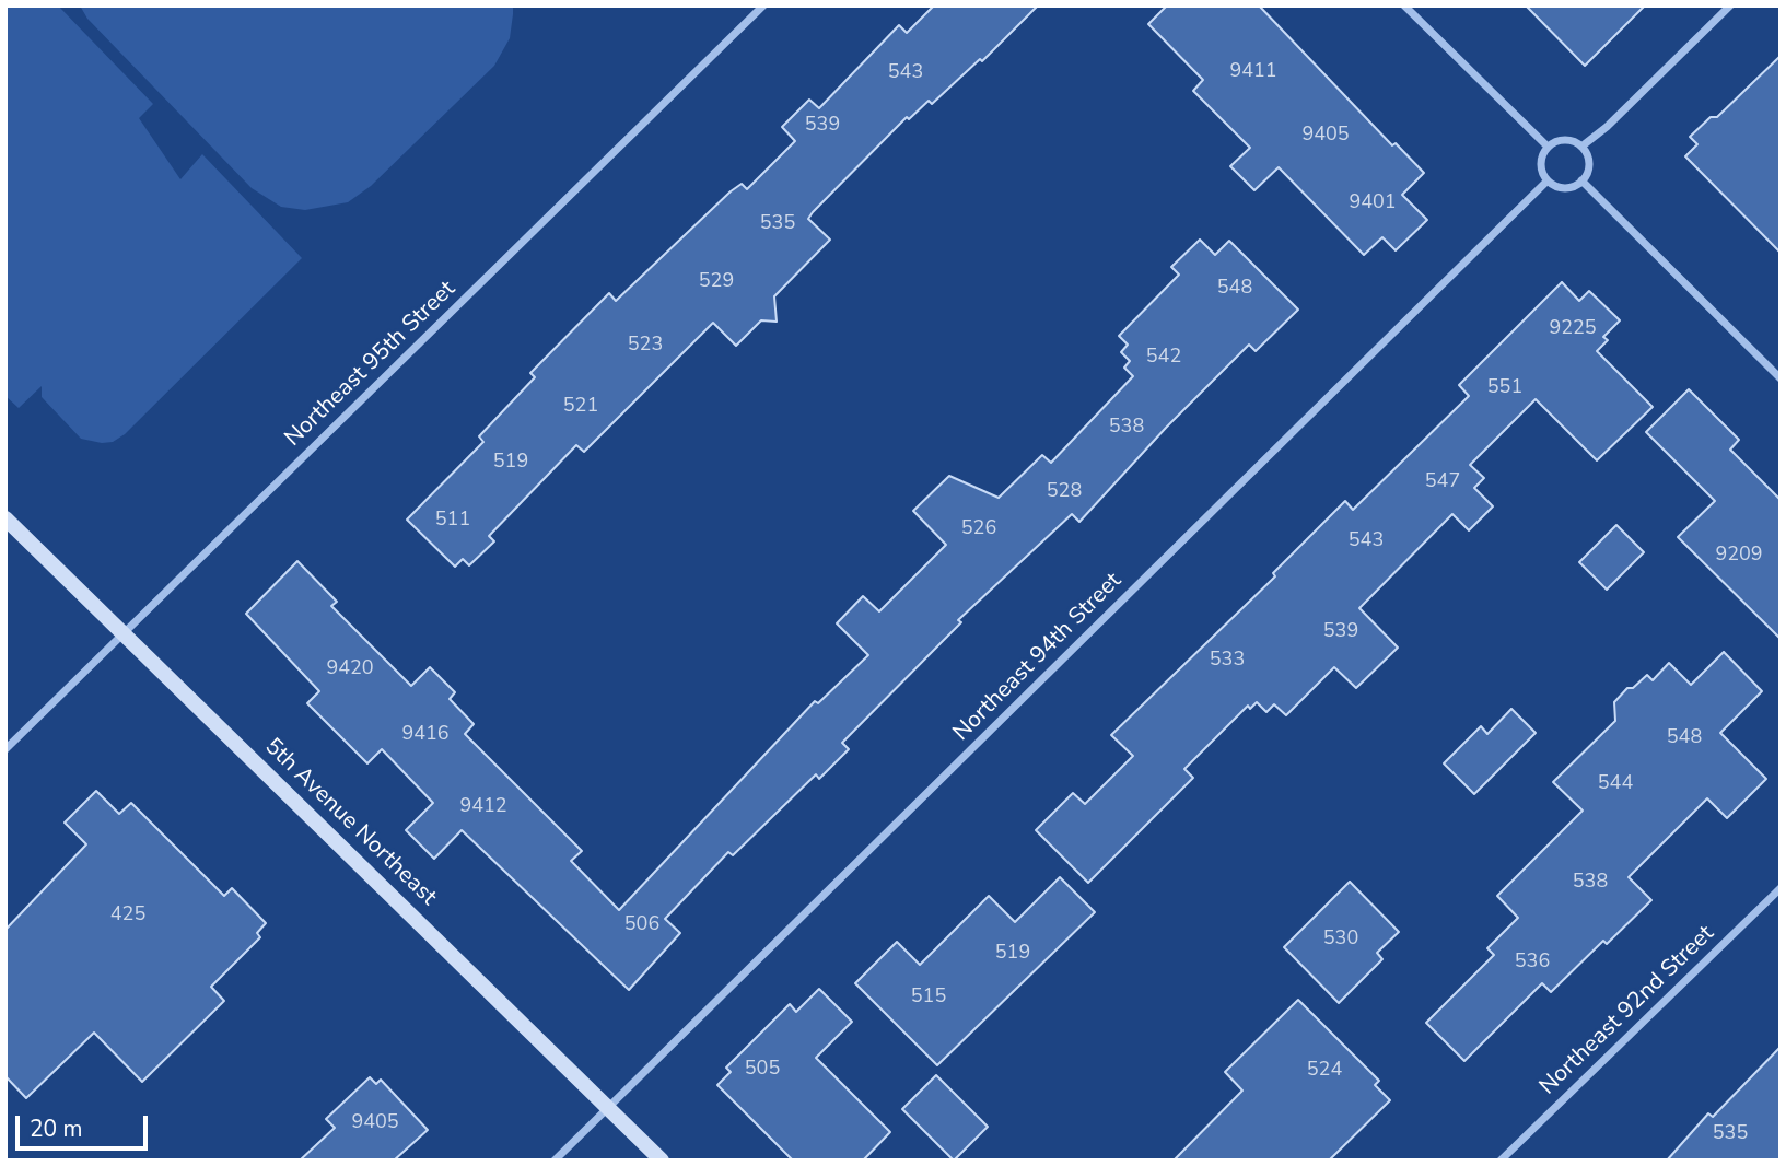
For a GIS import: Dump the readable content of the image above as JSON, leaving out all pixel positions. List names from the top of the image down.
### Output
{
  "streets": {
    "main road": ["5th Avenue Northeast"],
    "street": ["Northeast 95th Street", "Northeast 94th Street", "Northeast 92nd Street"]
  },
  "crossings": [
    ["Northeast 95th Street", "5th Avenue Northeast"],
    ["Northeast 94th Street", "5th Avenue Northeast"]
  ],
  "house_numbers": [
    "9411",
    "543",
    "539",
    "9405",
    "9401",
    "535",
    "529",
    "548",
    "9225",
    "523",
    "542",
    "551",
    "521",
    "538",
    "519",
    "547",
    "528",
    "511",
    "526",
    "543",
    "9209",
    "539",
    "533",
    "9420",
    "9416",
    "548",
    "544",
    "9412",
    "538",
    "425",
    "506",
    "530",
    "519",
    "536",
    "515",
    "505",
    "524",
    "9405",
    "535"
  ],
  "scale_bar": "20 m"
}
